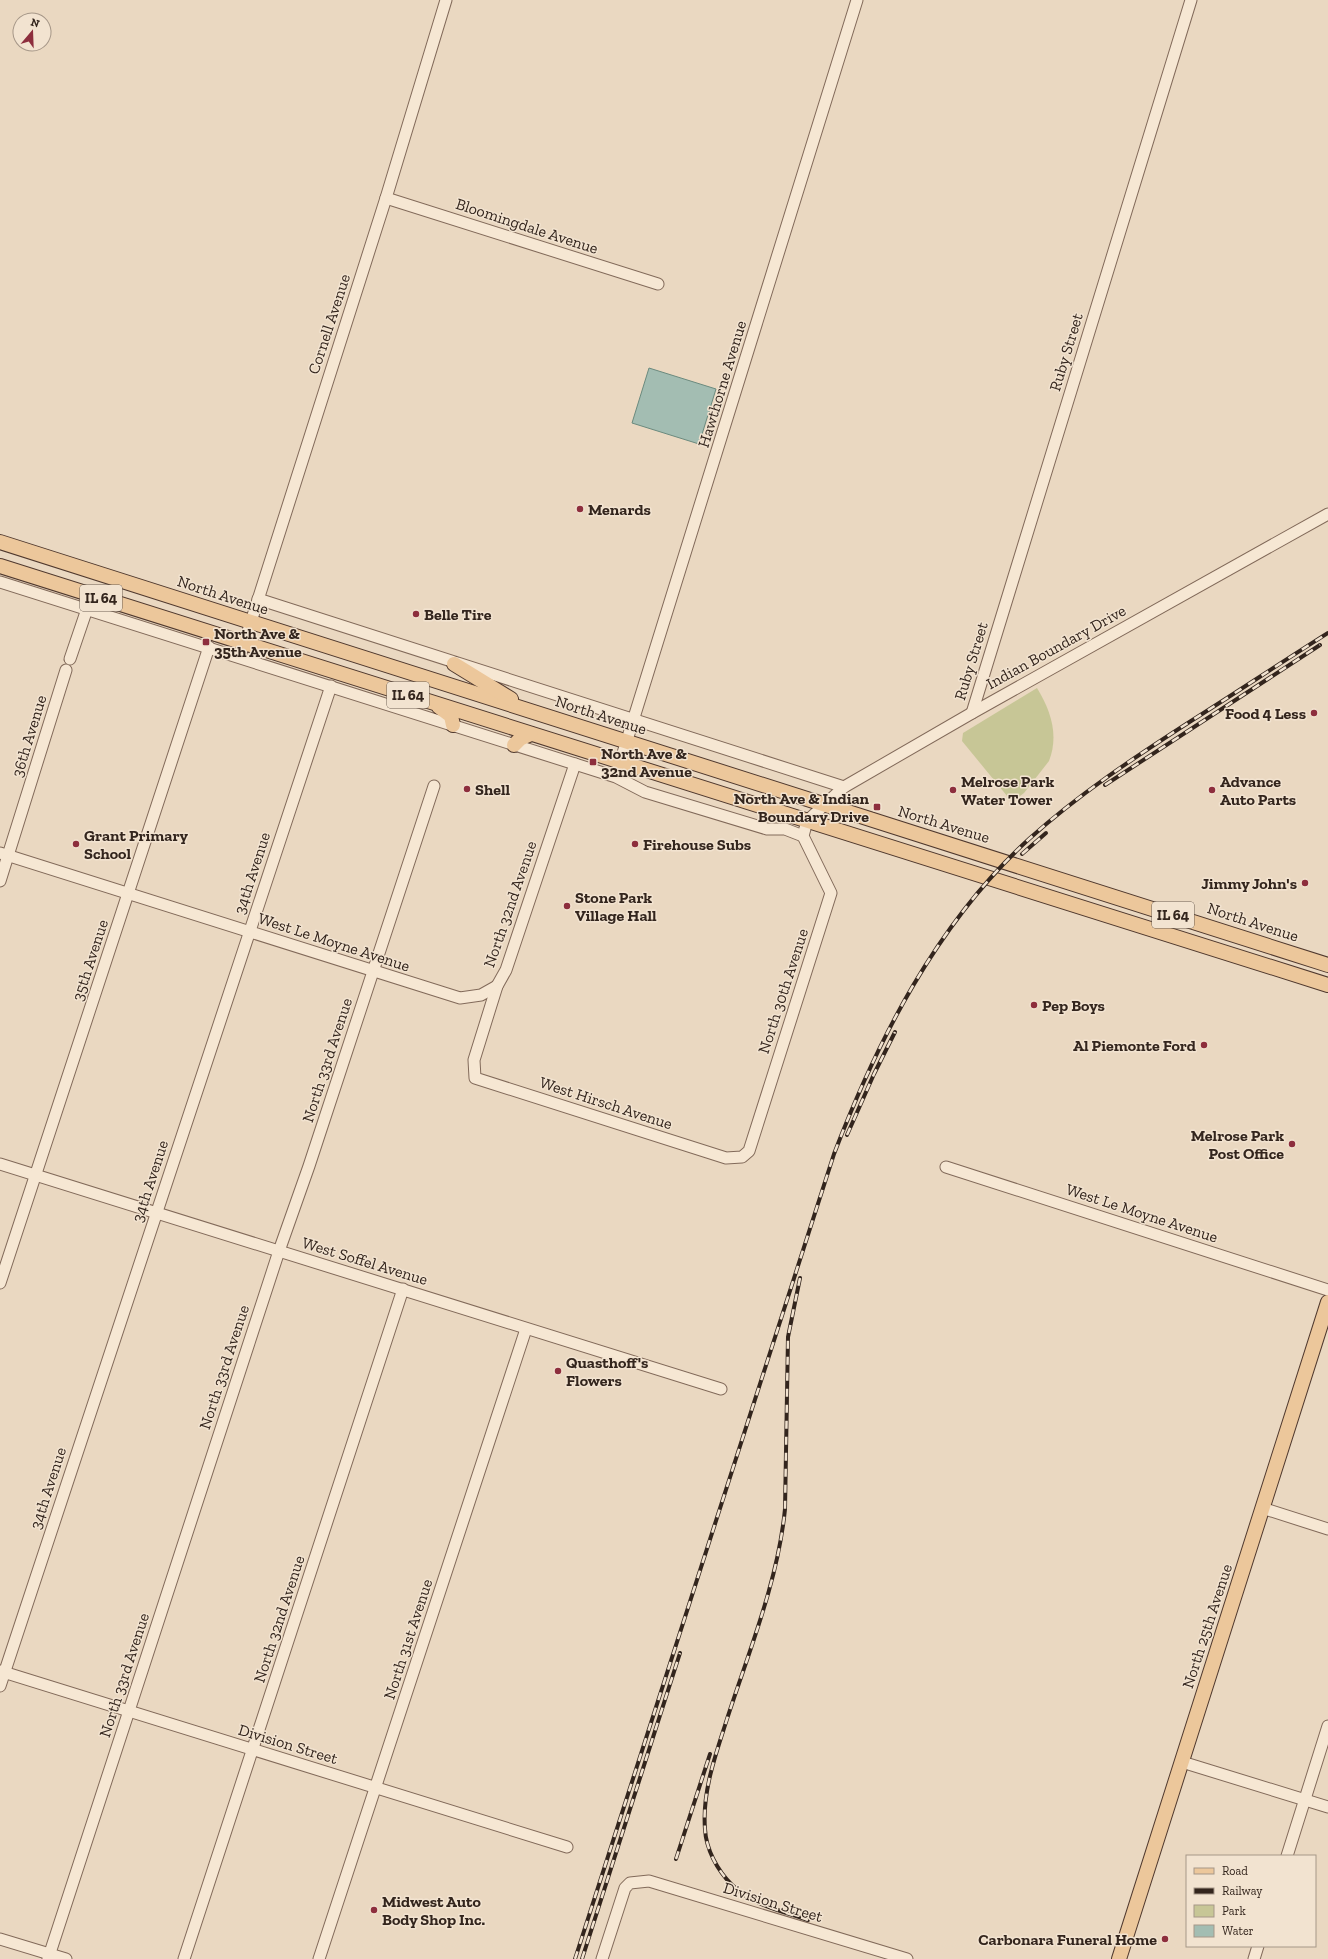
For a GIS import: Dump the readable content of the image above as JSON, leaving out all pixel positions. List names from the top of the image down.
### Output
{
  "streets": {
    "main road": ["North Avenue", "IL 64", "North 25th Avenue"],
    "street": [
      "Bloomingdale Avenue",
      "Cornell Avenue",
      "Ruby Street",
      "Hawthorne Avenue",
      "Indian Boundary Drive",
      "36th Avenue",
      "34th Avenue",
      "North 32nd Avenue",
      "West Le Moyne Avenue",
      "35th Avenue",
      "North 30th Avenue",
      "North 33rd Avenue",
      "West Hirsch Avenue",
      "West Soffel Avenue",
      "North 31st Avenue",
      "Division Street"
    ]
  },
  "crossings": [
    ["Bloomingdale Avenue", "Cornell Avenue"],
    ["Cornell Avenue", "North Avenue"],
    ["Cornell Avenue", "IL 64"],
    ["Ruby Street", "Indian Boundary Drive"],
    ["Hawthorne Avenue", "North Avenue"],
    ["Hawthorne Avenue", "IL 64"],
    ["North Avenue", "Indian Boundary Drive"],
    ["IL 64", "Indian Boundary Drive"],
    ["36th Avenue", "West Le Moyne Avenue"],
    ["34th Avenue", "West Le Moyne Avenue"],
    ["34th Avenue", "West Soffel Avenue"],
    ["34th Avenue", "Division Street"],
    ["North 32nd Avenue", "West Le Moyne Avenue"],
    ["North 32nd Avenue", "West Hirsch Avenue"],
    ["North 32nd Avenue", "West Soffel Avenue"],
    ["North 32nd Avenue", "Division Street"],
    ["West Le Moyne Avenue", "35th Avenue"],
    ["West Le Moyne Avenue", "North 33rd Avenue"],
    ["35th Avenue", "West Soffel Avenue"],
    ["North 30th Avenue", "West Hirsch Avenue"],
    ["North 33rd Avenue", "West Soffel Avenue"],
    ["North 33rd Avenue", "Division Street"],
    ["West Soffel Avenue", "North 31st Avenue"],
    ["North 31st Avenue", "Division Street"]
  ],
  "places": {
    "other": [
      "Menards",
      "Belle Tire",
      "Food 4 Less",
      "Shell",
      "Melrose Park Water Tower",
      "Advance Auto Parts",
      "Grant Primary School",
      "Firehouse Subs",
      "Jimmy John's",
      "Stone Park Village Hall",
      "Pep Boys",
      "Al Piemonte Ford",
      "Melrose Park Post Office",
      "Quasthoff's Flowers",
      "Midwest Auto Body Shop Inc.",
      "Carbonara Funeral Home"
    ],
    "transit": ["North Ave & 35th Avenue", "North Ave & 32nd Avenue", "North Ave & Indian Boundary Drive"]
  },
  "legend": [
    "Road",
    "Railway",
    "Park",
    "Water"
  ],
  "north": "top"
}
